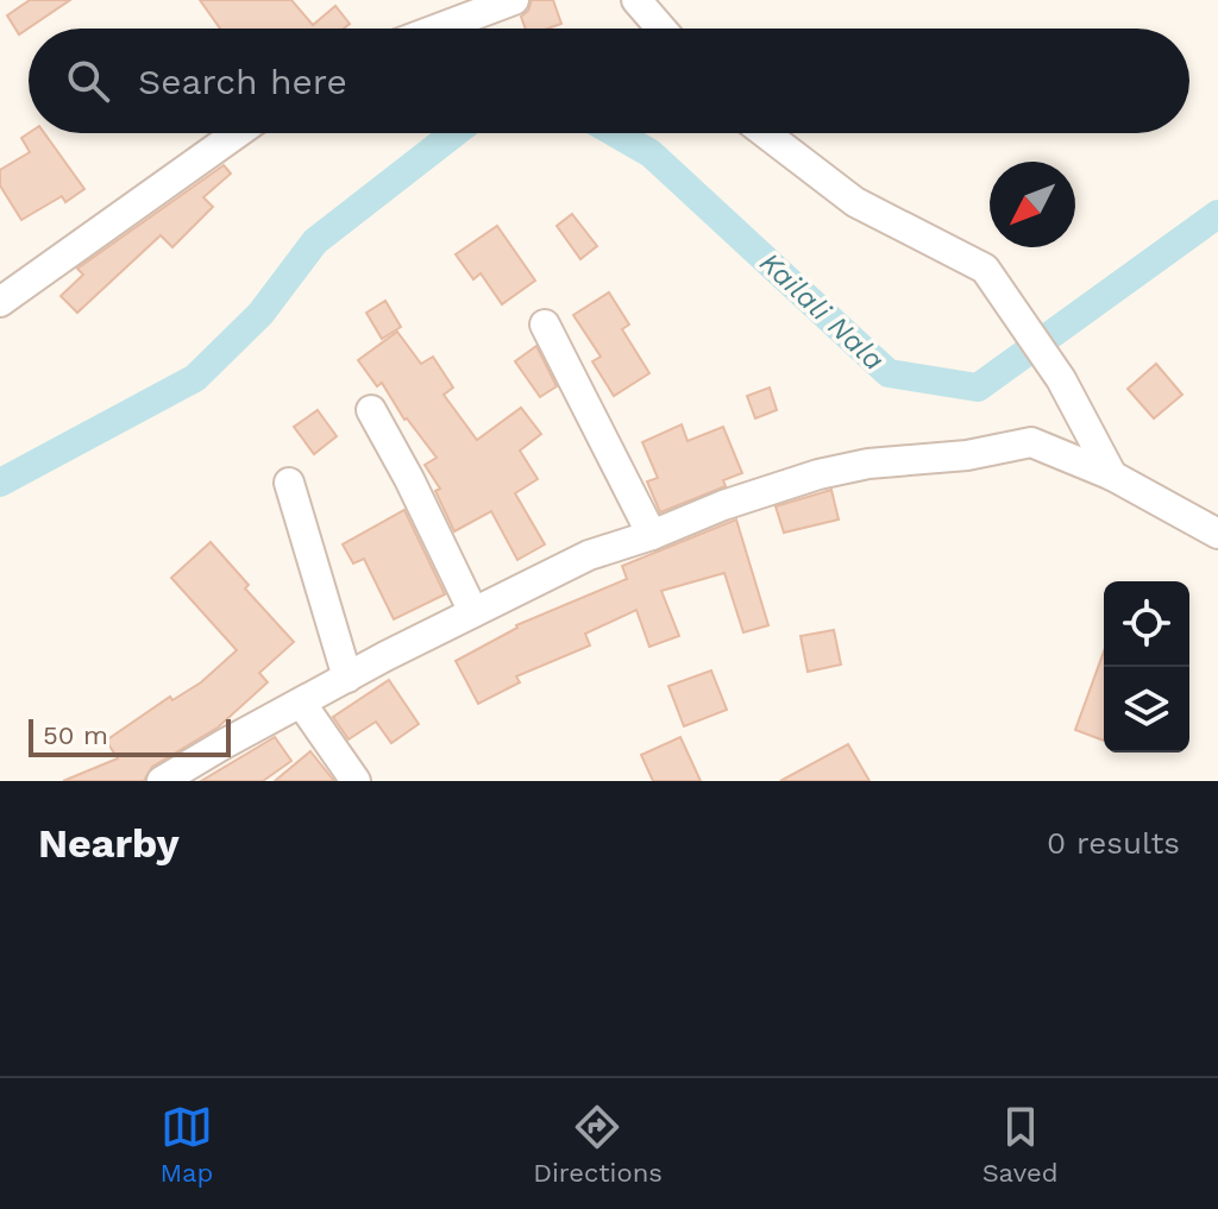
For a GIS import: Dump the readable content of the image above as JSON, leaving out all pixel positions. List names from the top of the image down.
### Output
{
  "water": ["Kailali Nala"],
  "scale_bar": "50 m",
  "north": "bottom left",
  "page": {
    "search": "Search here",
    "scale": "50 m",
    "heading": ["Nearby", "0 results"],
    "nav": ["Map", "Directions", "Saved"]
  }
}
